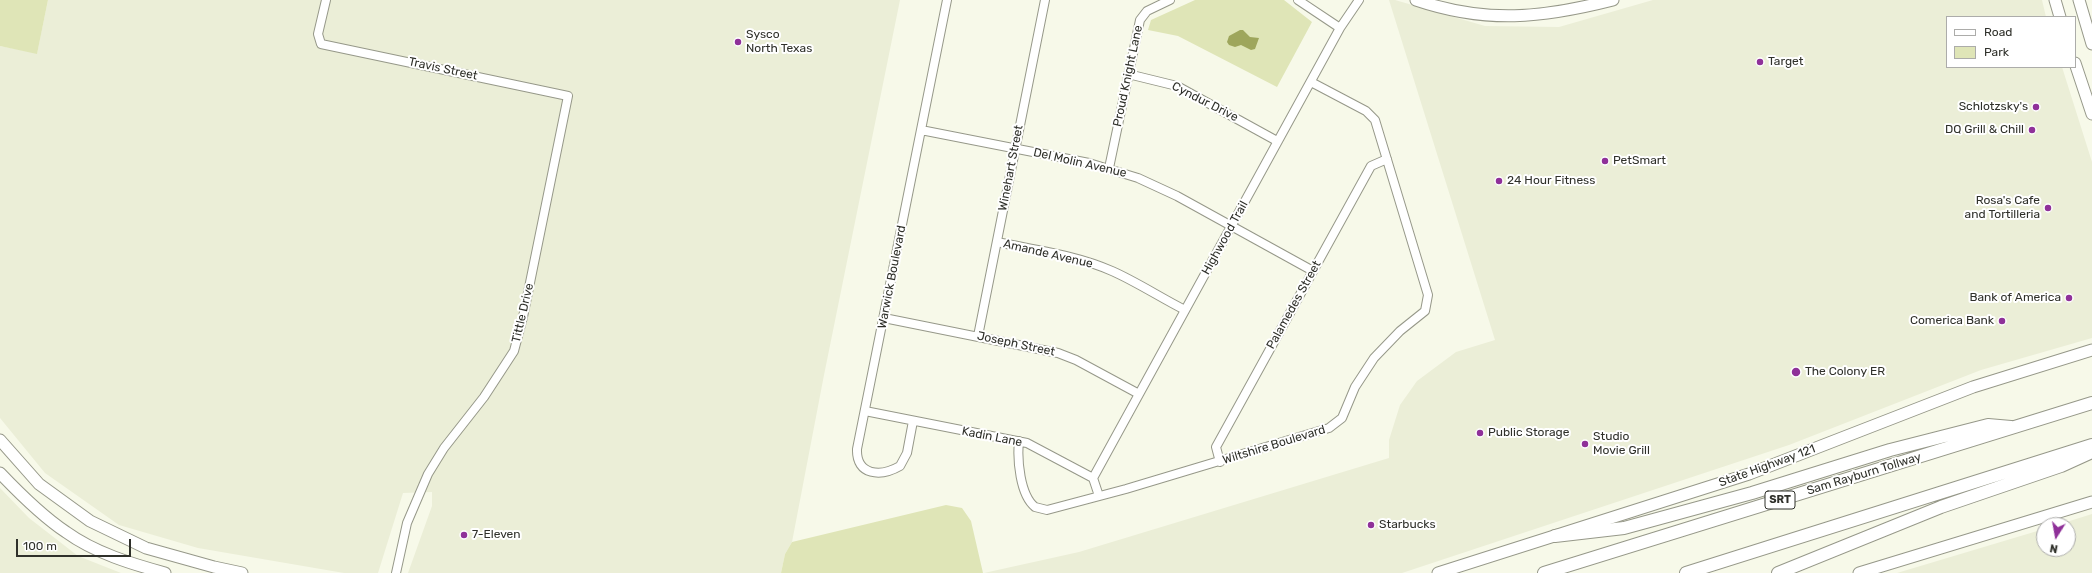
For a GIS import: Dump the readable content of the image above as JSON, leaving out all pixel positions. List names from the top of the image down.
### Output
{
  "streets": {
    "highway": ["Sam Rayburn Tollway", "SRT"],
    "main road": ["State Highway 121"],
    "street": [
      "Travis Street",
      "Proud Knight Lane",
      "Cyndur Drive",
      "Del Molin Avenue",
      "Winehart Street",
      "Highwood Trail",
      "Amande Avenue",
      "Warwick Boulevard",
      "Palamedes Street",
      "Tittle Drive",
      "Joseph Street",
      "Kadin Lane",
      "Wiltshire Boulevard"
    ]
  },
  "crossings": [
    ["Travis Street", "Tittle Drive"],
    ["Proud Knight Lane", "Cyndur Drive"],
    ["Proud Knight Lane", "Del Molin Avenue"],
    ["Cyndur Drive", "Highwood Trail"],
    ["Del Molin Avenue", "Winehart Street"],
    ["Del Molin Avenue", "Highwood Trail"],
    ["Del Molin Avenue", "Warwick Boulevard"],
    ["Del Molin Avenue", "Palamedes Street"],
    ["Winehart Street", "Amande Avenue"],
    ["Winehart Street", "Joseph Street"],
    ["Highwood Trail", "Amande Avenue"],
    ["Highwood Trail", "Joseph Street"],
    ["Highwood Trail", "Kadin Lane"],
    ["Highwood Trail", "Wiltshire Boulevard"],
    ["Warwick Boulevard", "Joseph Street"],
    ["Warwick Boulevard", "Kadin Lane"],
    ["Palamedes Street", "Wiltshire Boulevard"],
    ["Kadin Lane", "Wiltshire Boulevard"]
  ],
  "places": [
    "Sysco North Texas",
    "Target",
    "Schlotzsky's",
    "DQ Grill & Chill",
    "PetSmart",
    "24 Hour Fitness",
    "Rosa's Cafe and Tortilleria",
    "Bank of America",
    "Comerica Bank",
    "The Colony ER",
    "Public Storage",
    "Studio Movie Grill",
    "Starbucks",
    "7-Eleven"
  ],
  "legend": ["Road", "Park"],
  "scale_bar": "100 m",
  "north": "bottom"
}
